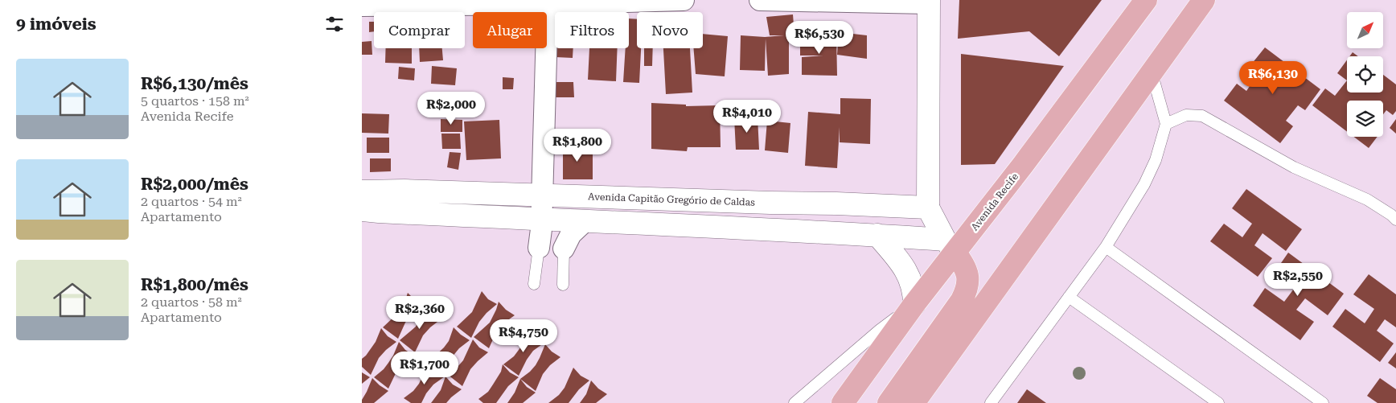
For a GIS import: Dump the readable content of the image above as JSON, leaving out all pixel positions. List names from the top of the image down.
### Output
{
  "streets": {
    "main road": ["Avenida Capitão Gregório de Caldas", "Avenida Recife"]
  },
  "north": "top right",
  "page": {
    "heading": "9 imóveis",
    "chip": [
      "Comprar",
      "Alugar",
      "Filtros",
      "Novo"
    ],
    "price": [
      "R$6,530",
      "R$6,130",
      "R$2,000",
      "R$4,010",
      "R$1,800",
      "R$2,550",
      "R$2,360",
      "R$4,750",
      "R$1,700"
    ],
    "list": [
      {
        "name": "R$6,130/mês",
        "note": "5 quartos · 158 m² · Avenida Recife"
      },
      {
        "name": "R$2,000/mês",
        "note": "2 quartos · 54 m² · Apartamento"
      },
      {
        "name": "R$1,800/mês",
        "note": "2 quartos · 58 m² · Apartamento"
      }
    ]
  }
}
